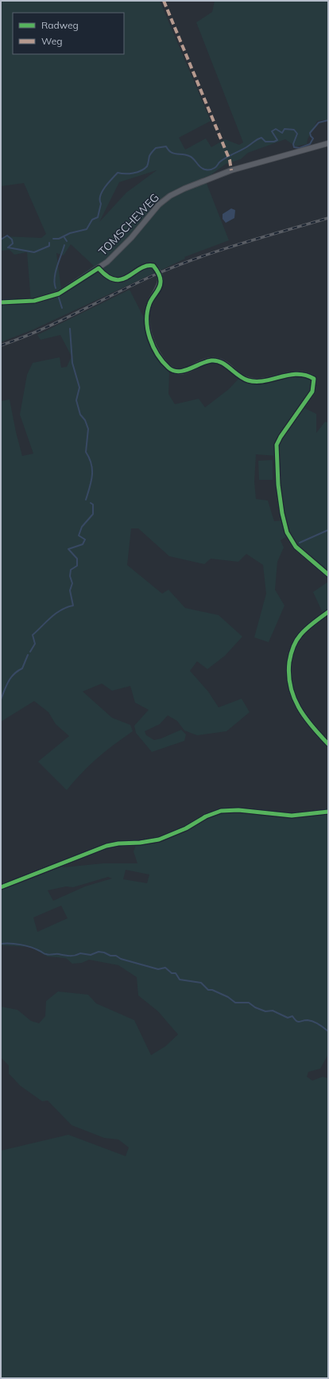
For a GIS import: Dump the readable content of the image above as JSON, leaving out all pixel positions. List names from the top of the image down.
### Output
{
  "streets": {
    "street": ["TOMSCHEWEG"]
  },
  "legend": ["Radweg", "Weg"]
}
